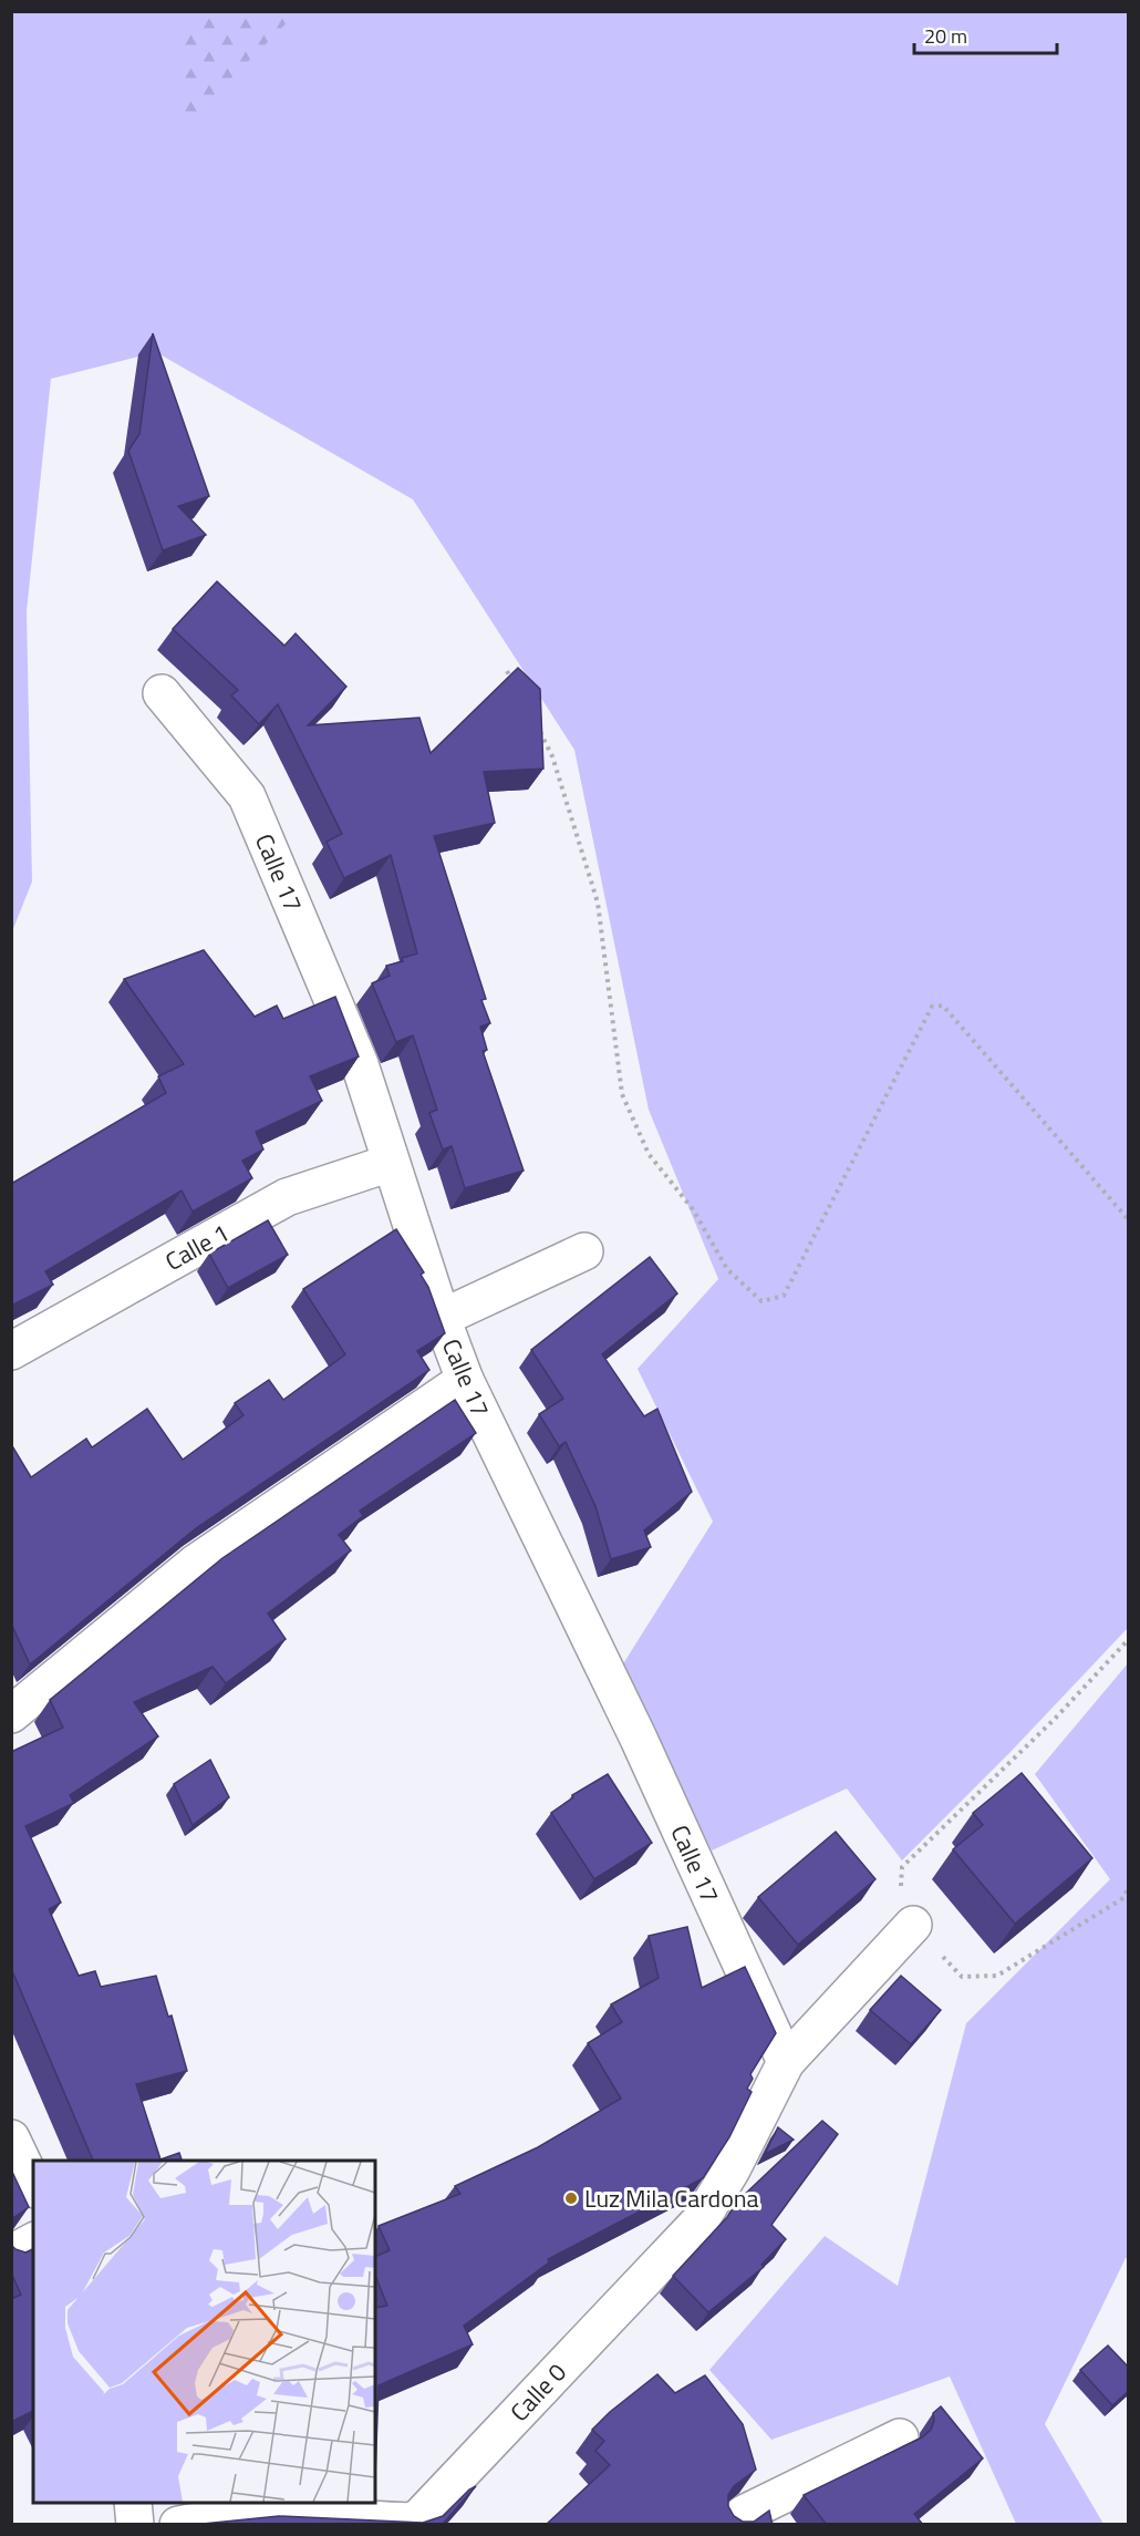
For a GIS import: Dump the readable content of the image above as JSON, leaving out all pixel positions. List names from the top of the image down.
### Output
{
  "streets": {
    "street": ["Calle 17", "Calle 1", "Calle 0"]
  },
  "crossings": [
    ["Calle 17", "Calle 1"],
    ["Calle 17", "Calle 0"]
  ],
  "places": ["Luz Mila Cardona"],
  "scale_bar": "20 m"
}
